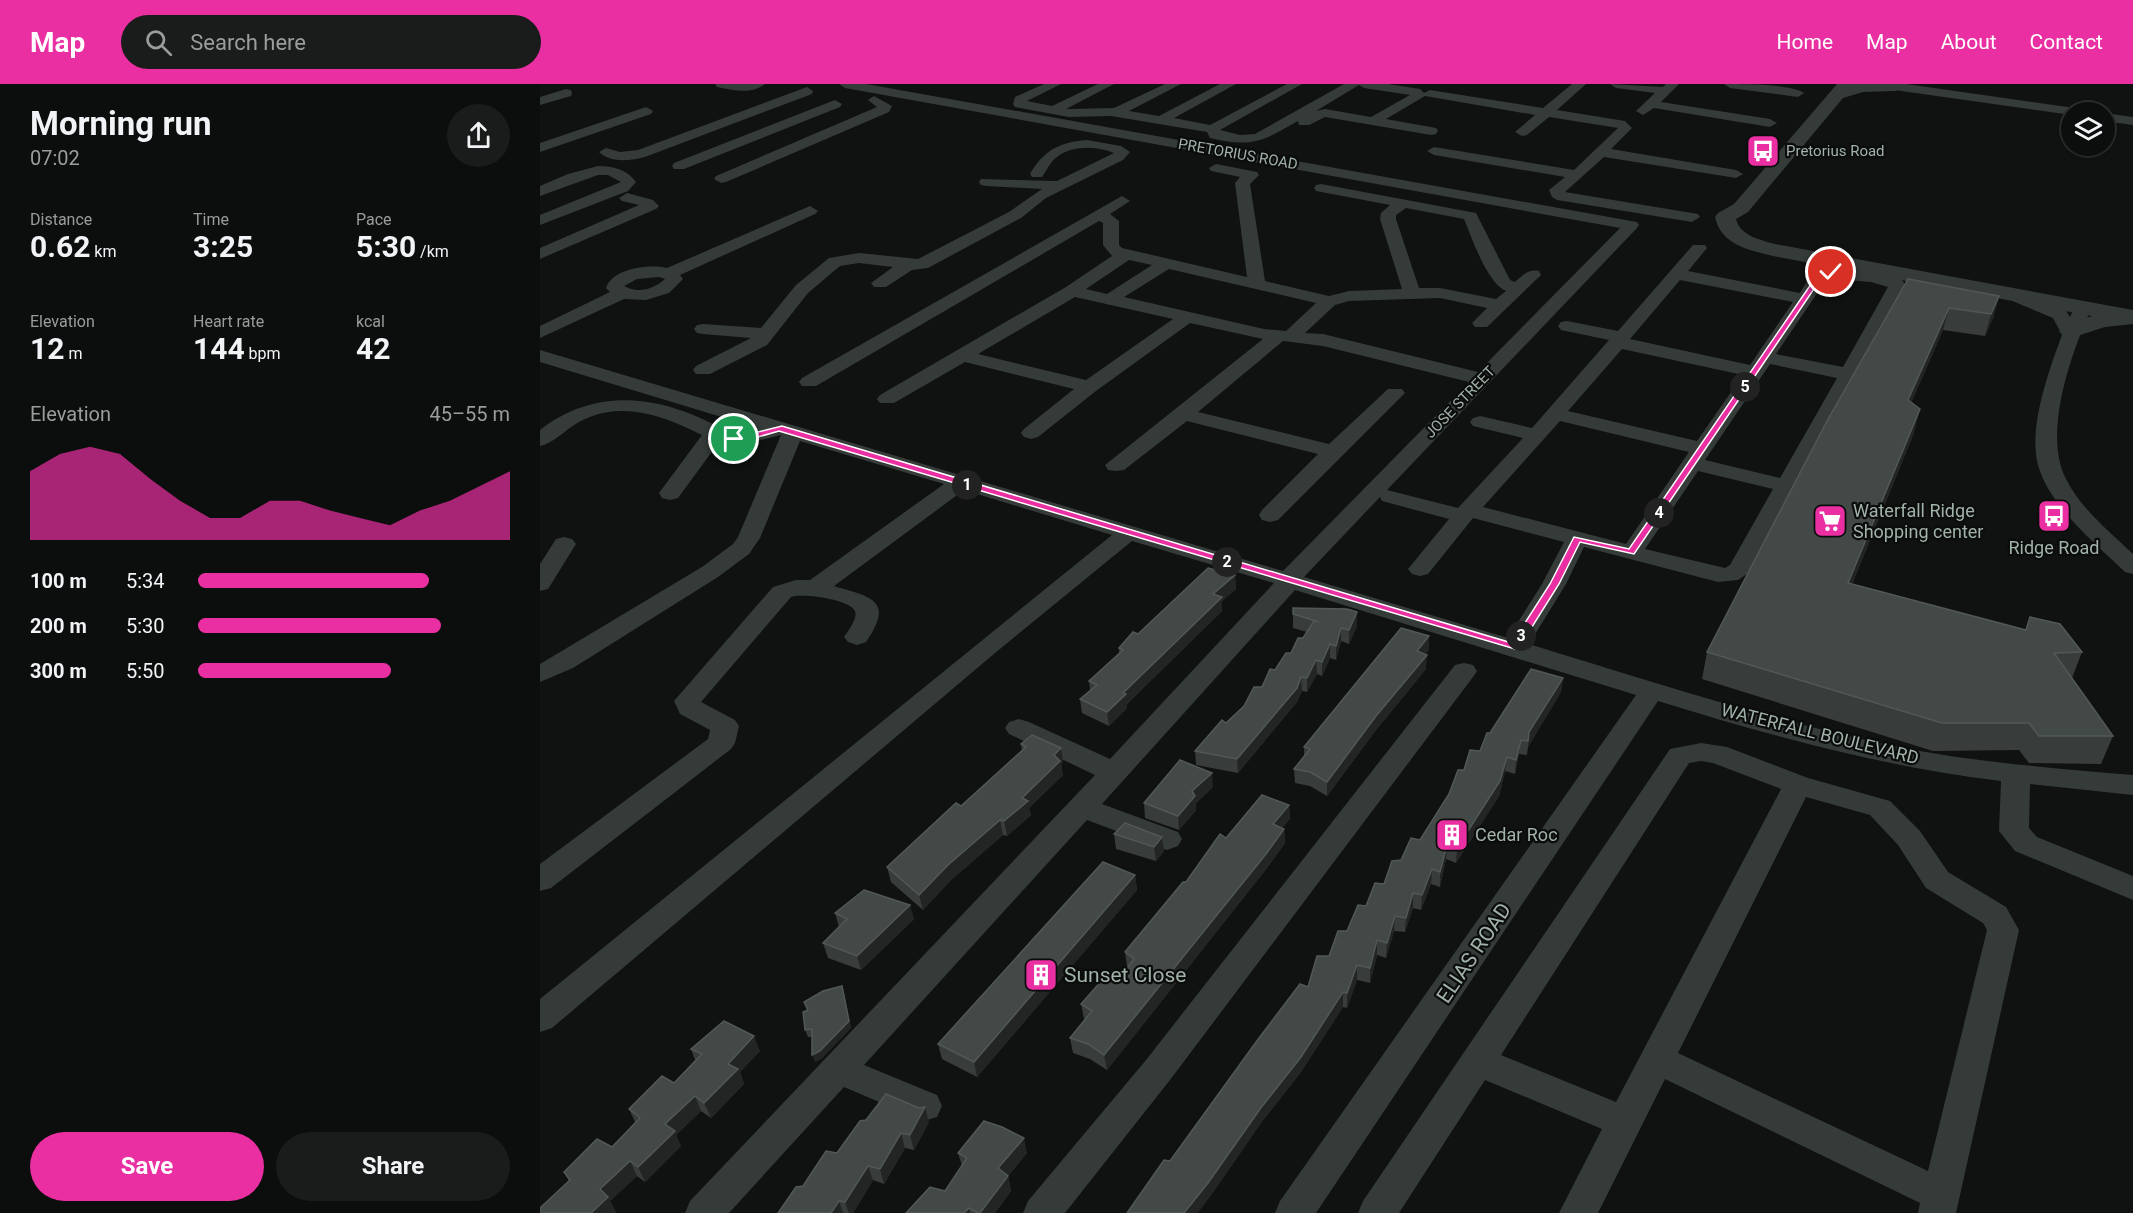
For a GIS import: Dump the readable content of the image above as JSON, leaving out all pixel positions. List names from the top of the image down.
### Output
{
  "streets": {
    "street": [
      "PRETORIUS ROAD",
      "JOSE STREET",
      "WATERFALL BOULEVARD",
      "ELIAS ROAD"
    ]
  },
  "crossings": [
    ["PRETORIUS ROAD", "JOSE STREET"],
    ["JOSE STREET", "WATERFALL BOULEVARD"],
    ["WATERFALL BOULEVARD", "ELIAS ROAD"]
  ],
  "places": {
    "bus stop": ["Pretorius Road", "Ridge Road"],
    "supermarket": ["Waterfall Ridge Shopping center"],
    "building": ["Cedar Roc", "Sunset Close"]
  },
  "page": {
    "header": "Map",
    "search": "Search here",
    "nav": [
      "Home",
      "Map",
      "About",
      "Contact"
    ],
    "heading": ["Morning run", "07:02"],
    "stats": [
      ["Distance", "0.62 km"],
      ["Time", "3:25"],
      ["Pace", "5:30 /km"],
      ["Elevation", "12 m"],
      ["Heart rate", "144 bpm"],
      ["kcal", "42"]
    ],
    "pins": [
      "5",
      "1",
      "4",
      "2",
      "3"
    ],
    "chart": ["Elevation", "45–55 m"],
    "list": [
      {
        "name": "100 m",
        "note": "5:34"
      },
      {
        "name": "200 m",
        "note": "5:30"
      },
      {
        "name": "300 m",
        "note": "5:50"
      }
    ],
    "buttons": ["Save", "Share"]
  }
}
